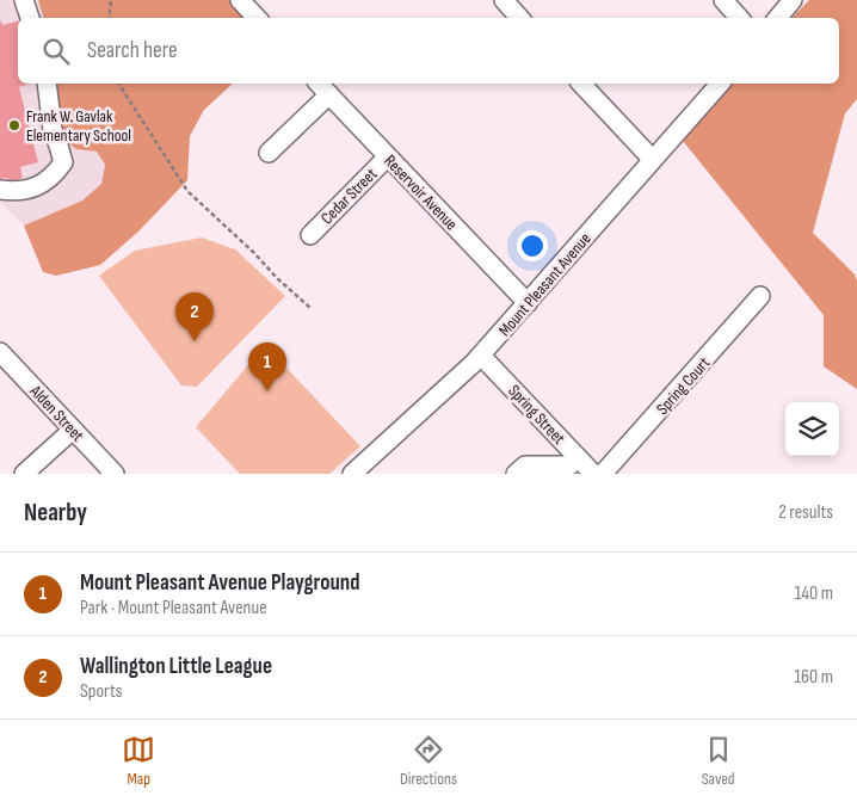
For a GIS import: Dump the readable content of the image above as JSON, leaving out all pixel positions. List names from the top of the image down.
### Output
{
  "streets": {
    "street": [
      "Reservoir Avenue",
      "Cedar Street",
      "Mount Pleasant Avenue",
      "Spring Court",
      "Alden Street",
      "Spring Street"
    ]
  },
  "crossings": [
    ["Reservoir Avenue", "Cedar Street"],
    ["Reservoir Avenue", "Mount Pleasant Avenue"],
    ["Mount Pleasant Avenue", "Spring Street"]
  ],
  "places": ["Frank W. Gavlak Elementary School"],
  "page": {
    "search": "Search here",
    "pins": ["2", "1"],
    "heading": ["Nearby", "2 results"],
    "list": [
      {
        "mark": "1",
        "name": "Mount Pleasant Avenue Playground",
        "note": "Park · Mount Pleasant Avenue",
        "value": "140 m"
      },
      {
        "mark": "2",
        "name": "Wallington Little League",
        "note": "Sports",
        "value": "160 m"
      }
    ],
    "nav": ["Map", "Directions", "Saved"]
  }
}
